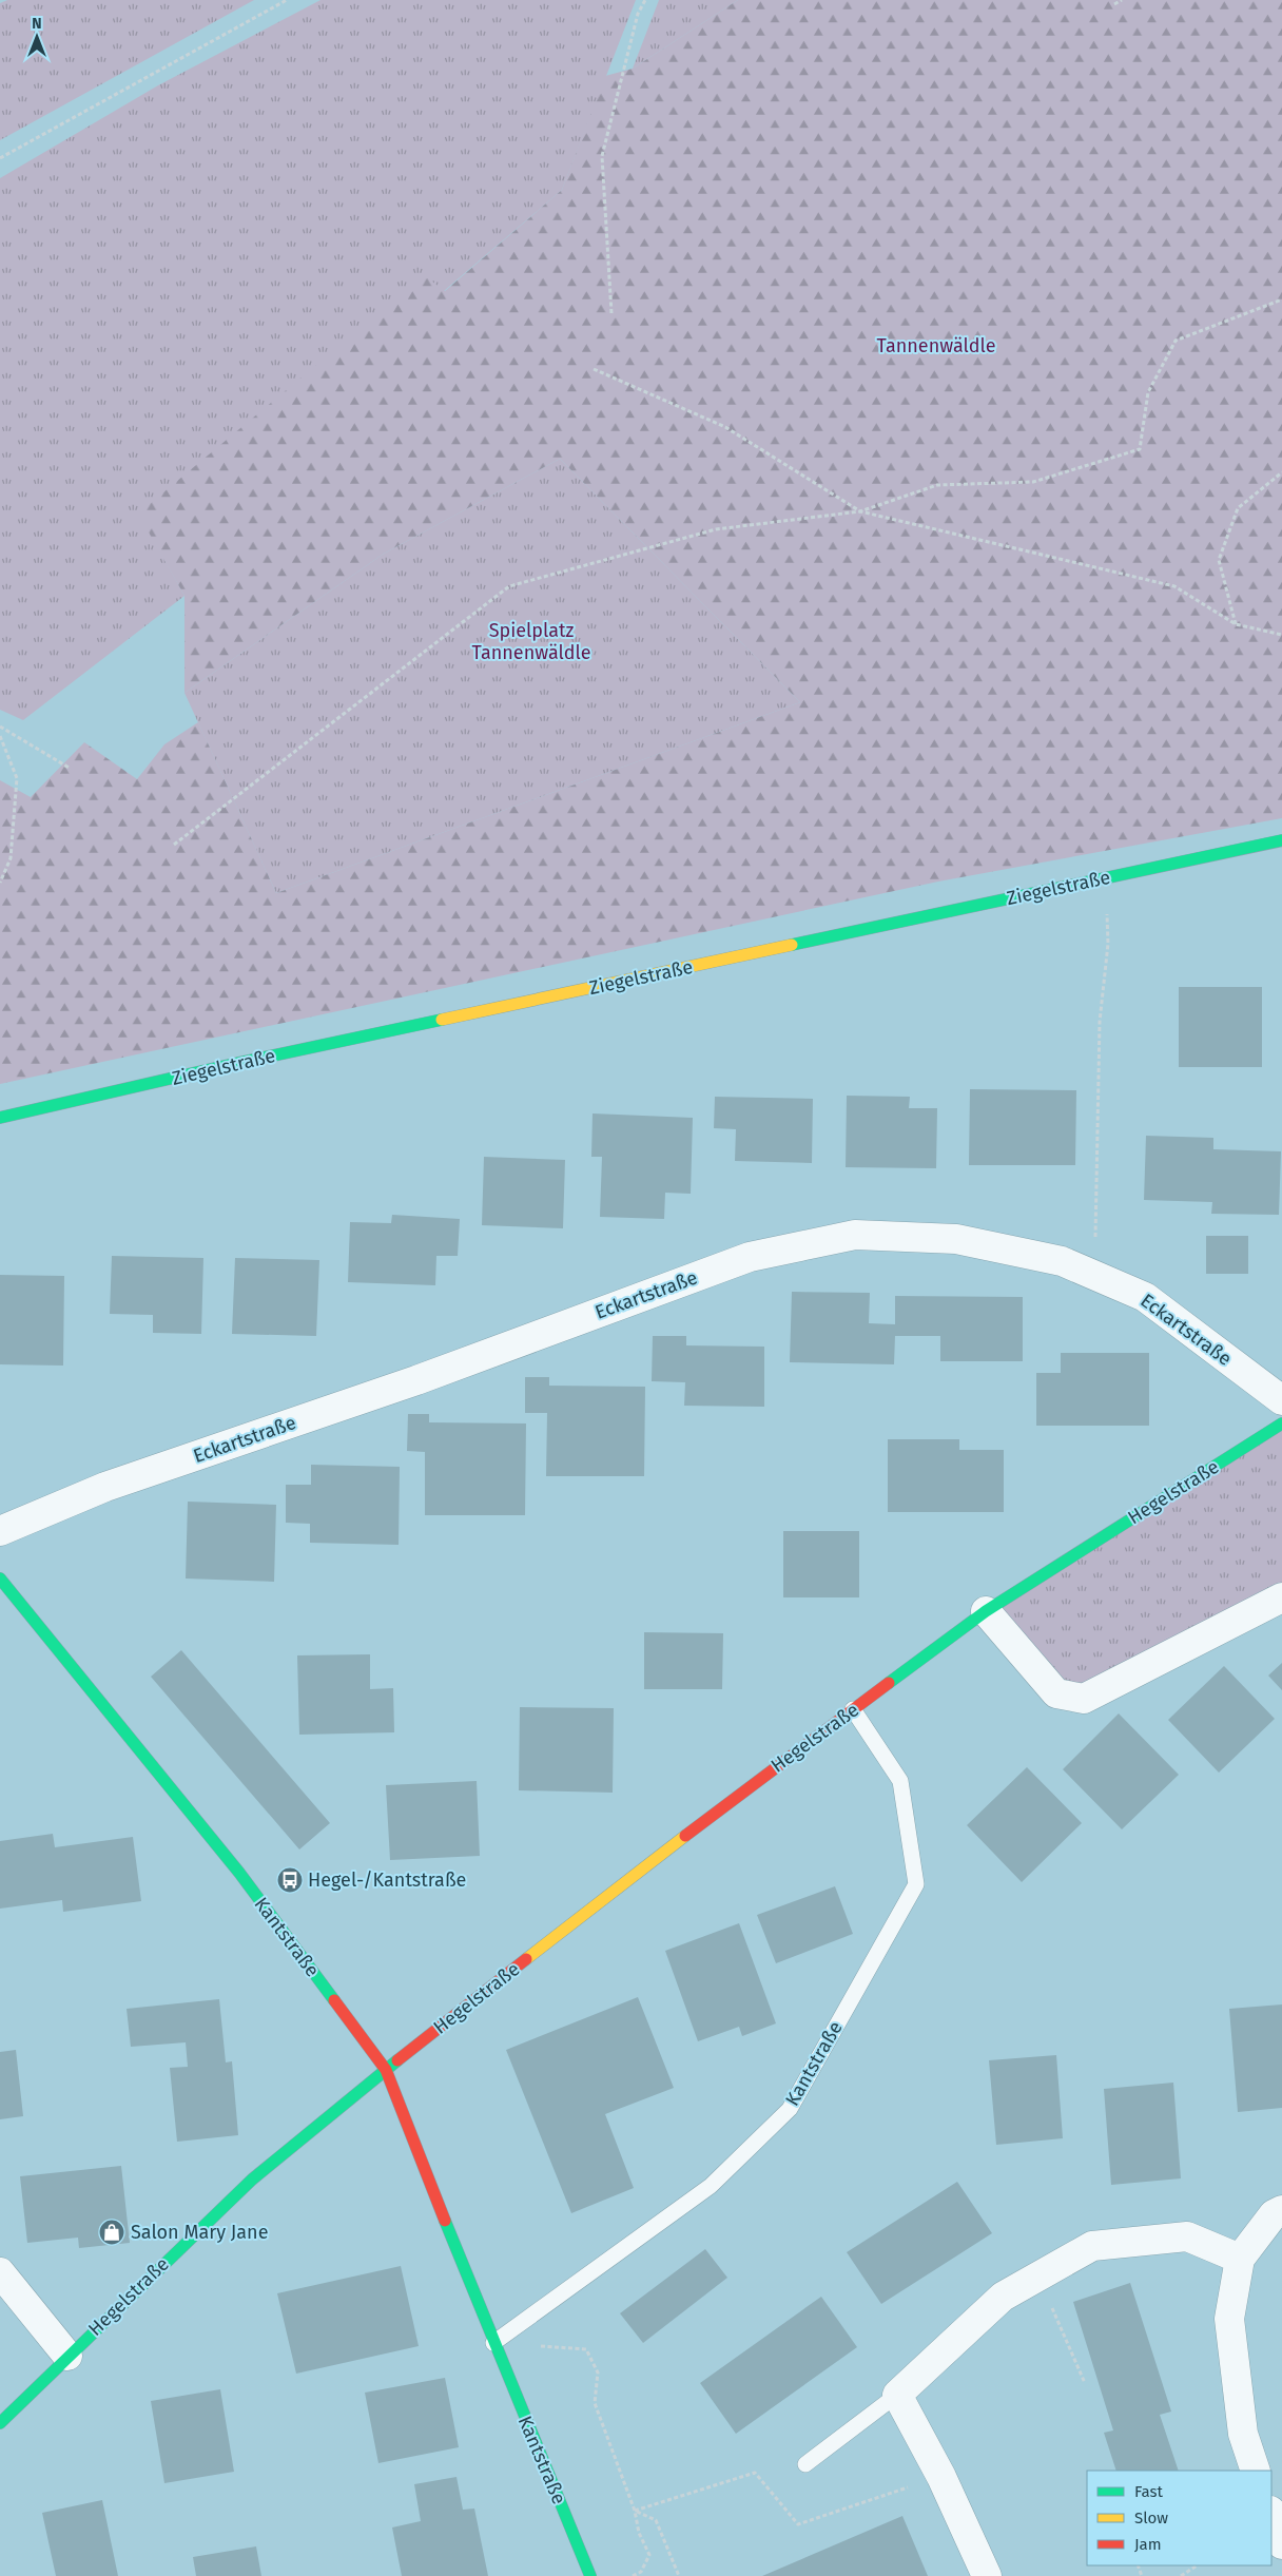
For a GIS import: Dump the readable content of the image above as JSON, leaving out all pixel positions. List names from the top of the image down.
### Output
{
  "streets": {
    "street": [
      "Ziegelstraße",
      "Eckartstraße",
      "Hegelstraße",
      "Kantstraße"
    ]
  },
  "crossings": [
    ["Hegelstraße", "Kantstraße"]
  ],
  "parks": ["Tannenwäldle", "Spielplatz Tannenwäldle"],
  "places": {
    "bus stop": ["Hegel-/Kantstraße"],
    "shop": ["Salon Mary Jane"]
  },
  "legend": ["Fast", "Slow", "Jam"],
  "north": "top"
}
